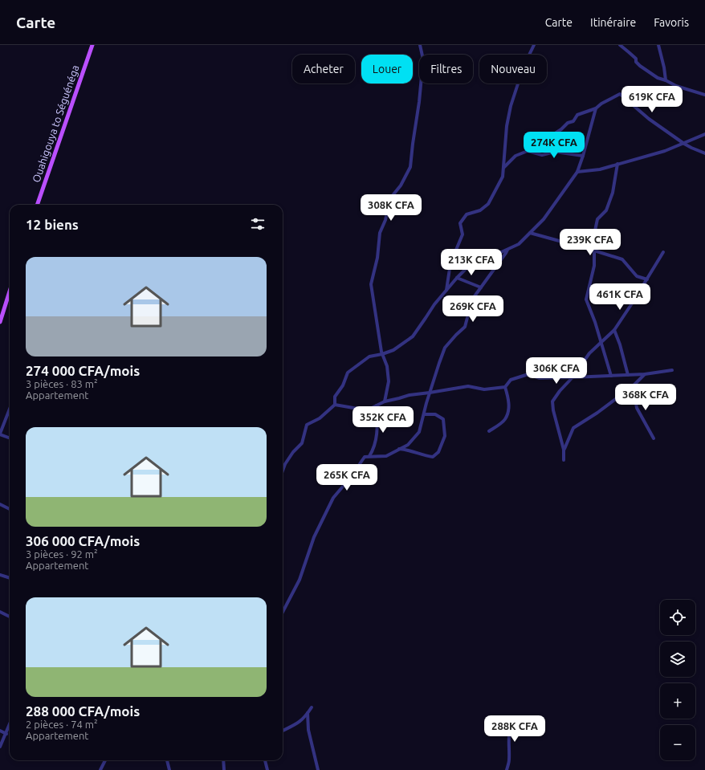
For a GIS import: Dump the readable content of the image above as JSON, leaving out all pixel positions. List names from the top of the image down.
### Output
{
  "streets": {
    "main road": ["Ouahigouya to Séguénéga"]
  },
  "page": {
    "header": "Carte",
    "nav": ["Carte", "Itinéraire", "Favoris"],
    "chip": [
      "Acheter",
      "Louer",
      "Filtres",
      "Nouveau"
    ],
    "price": [
      "619K CFA",
      "274K CFA",
      "308K CFA",
      "239K CFA",
      "213K CFA",
      "461K CFA",
      "269K CFA",
      "306K CFA",
      "368K CFA",
      "352K CFA",
      "265K CFA",
      "288K CFA"
    ],
    "heading": "12 biens",
    "list": [
      {
        "name": "274 000 CFA/mois",
        "note": "3 pièces · 83 m² · Appartement"
      },
      {
        "name": "306 000 CFA/mois",
        "note": "3 pièces · 92 m² · Appartement"
      },
      {
        "name": "288 000 CFA/mois",
        "note": "2 pièces · 74 m² · Appartement"
      }
    ],
    "map_buttons": ["+", "−"]
  }
}
